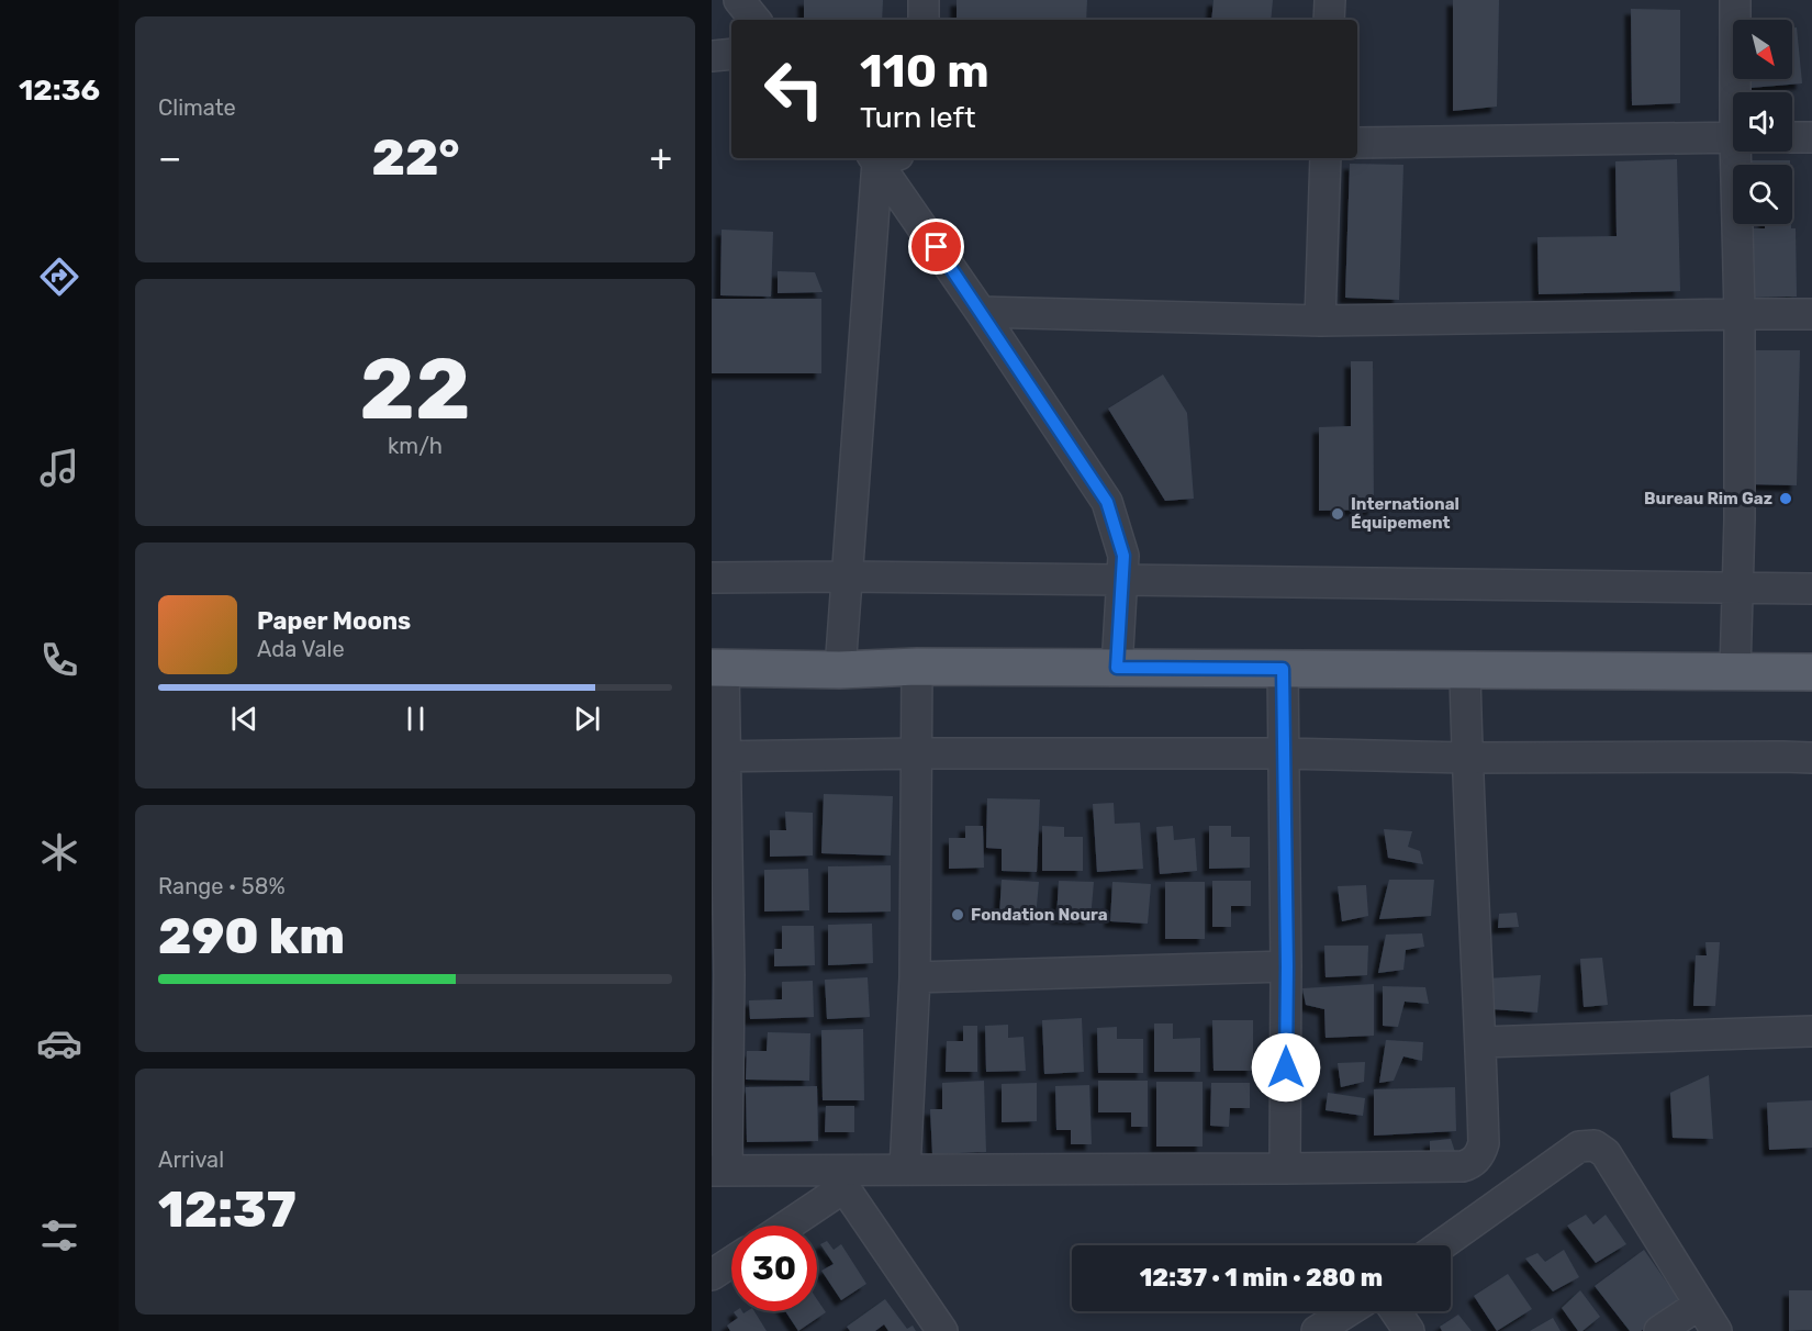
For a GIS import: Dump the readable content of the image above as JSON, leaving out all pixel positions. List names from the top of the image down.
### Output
{
  "places": ["Bureau Rim Gaz", "International Équipement", "Fondation Noura"],
  "north": "bottom right",
  "page": {
    "tabs": "12:36",
    "tile": [
      "Climate",
      ["22", "km/h"],
      ["Range · 58%", "290 km"],
      ["Arrival", "12:37"]
    ],
    "turn": ["110 m", "Turn left"],
    "heat": ["−", "22°", "+"],
    "song": ["Paper Moons", "Ada Vale"],
    "limit": "30",
    "trip": "12:37 · 1 min · 280 m"
  }
}
